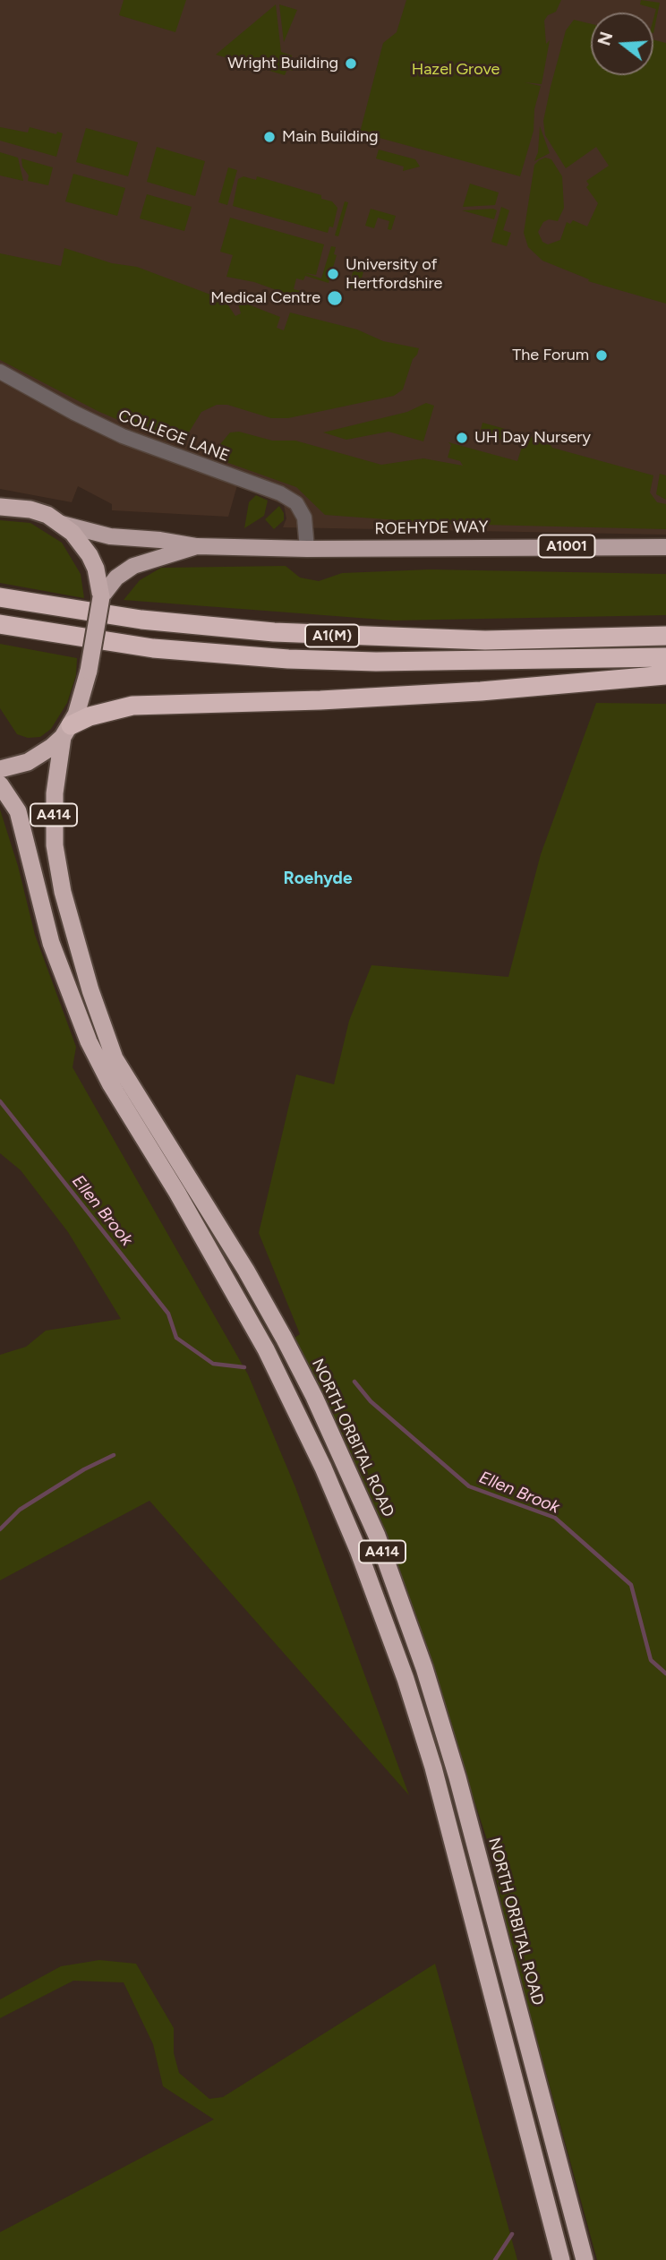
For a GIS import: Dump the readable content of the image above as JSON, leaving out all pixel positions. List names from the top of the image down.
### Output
{
  "streets": {
    "highway": ["A1(M)", "A414", "NORTH ORBITAL ROAD"],
    "main road": ["ROEHYDE WAY", "A1001"],
    "street": ["COLLEGE LANE"]
  },
  "crossings": [
    ["COLLEGE LANE", "ROEHYDE WAY"],
    ["ROEHYDE WAY", "NORTH ORBITAL ROAD"]
  ],
  "districts": ["Roehyde"],
  "water": ["Ellen Brook"],
  "parks": ["Hazel Grove"],
  "places": [
    "Wright Building",
    "Main Building",
    "University of Hertfordshire",
    "Medical Centre",
    "The Forum",
    "UH Day Nursery"
  ],
  "north": "left"
}
